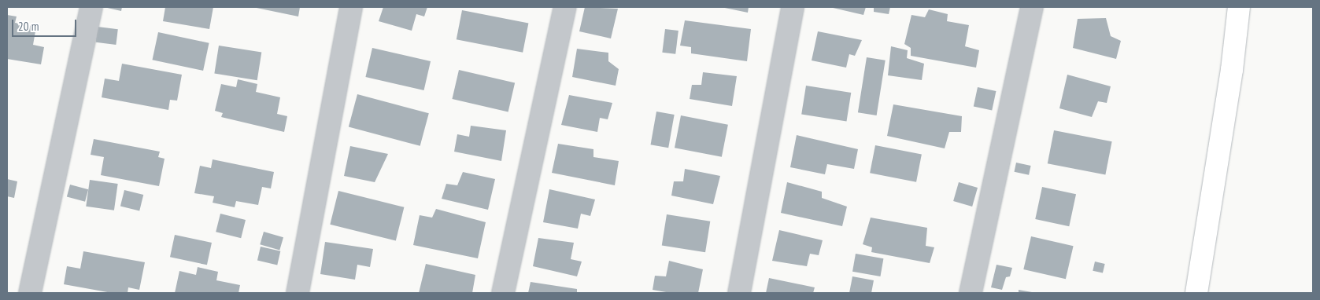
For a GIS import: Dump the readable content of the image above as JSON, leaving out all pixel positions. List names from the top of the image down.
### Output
{
  "scale_bar": "20 m"
}
